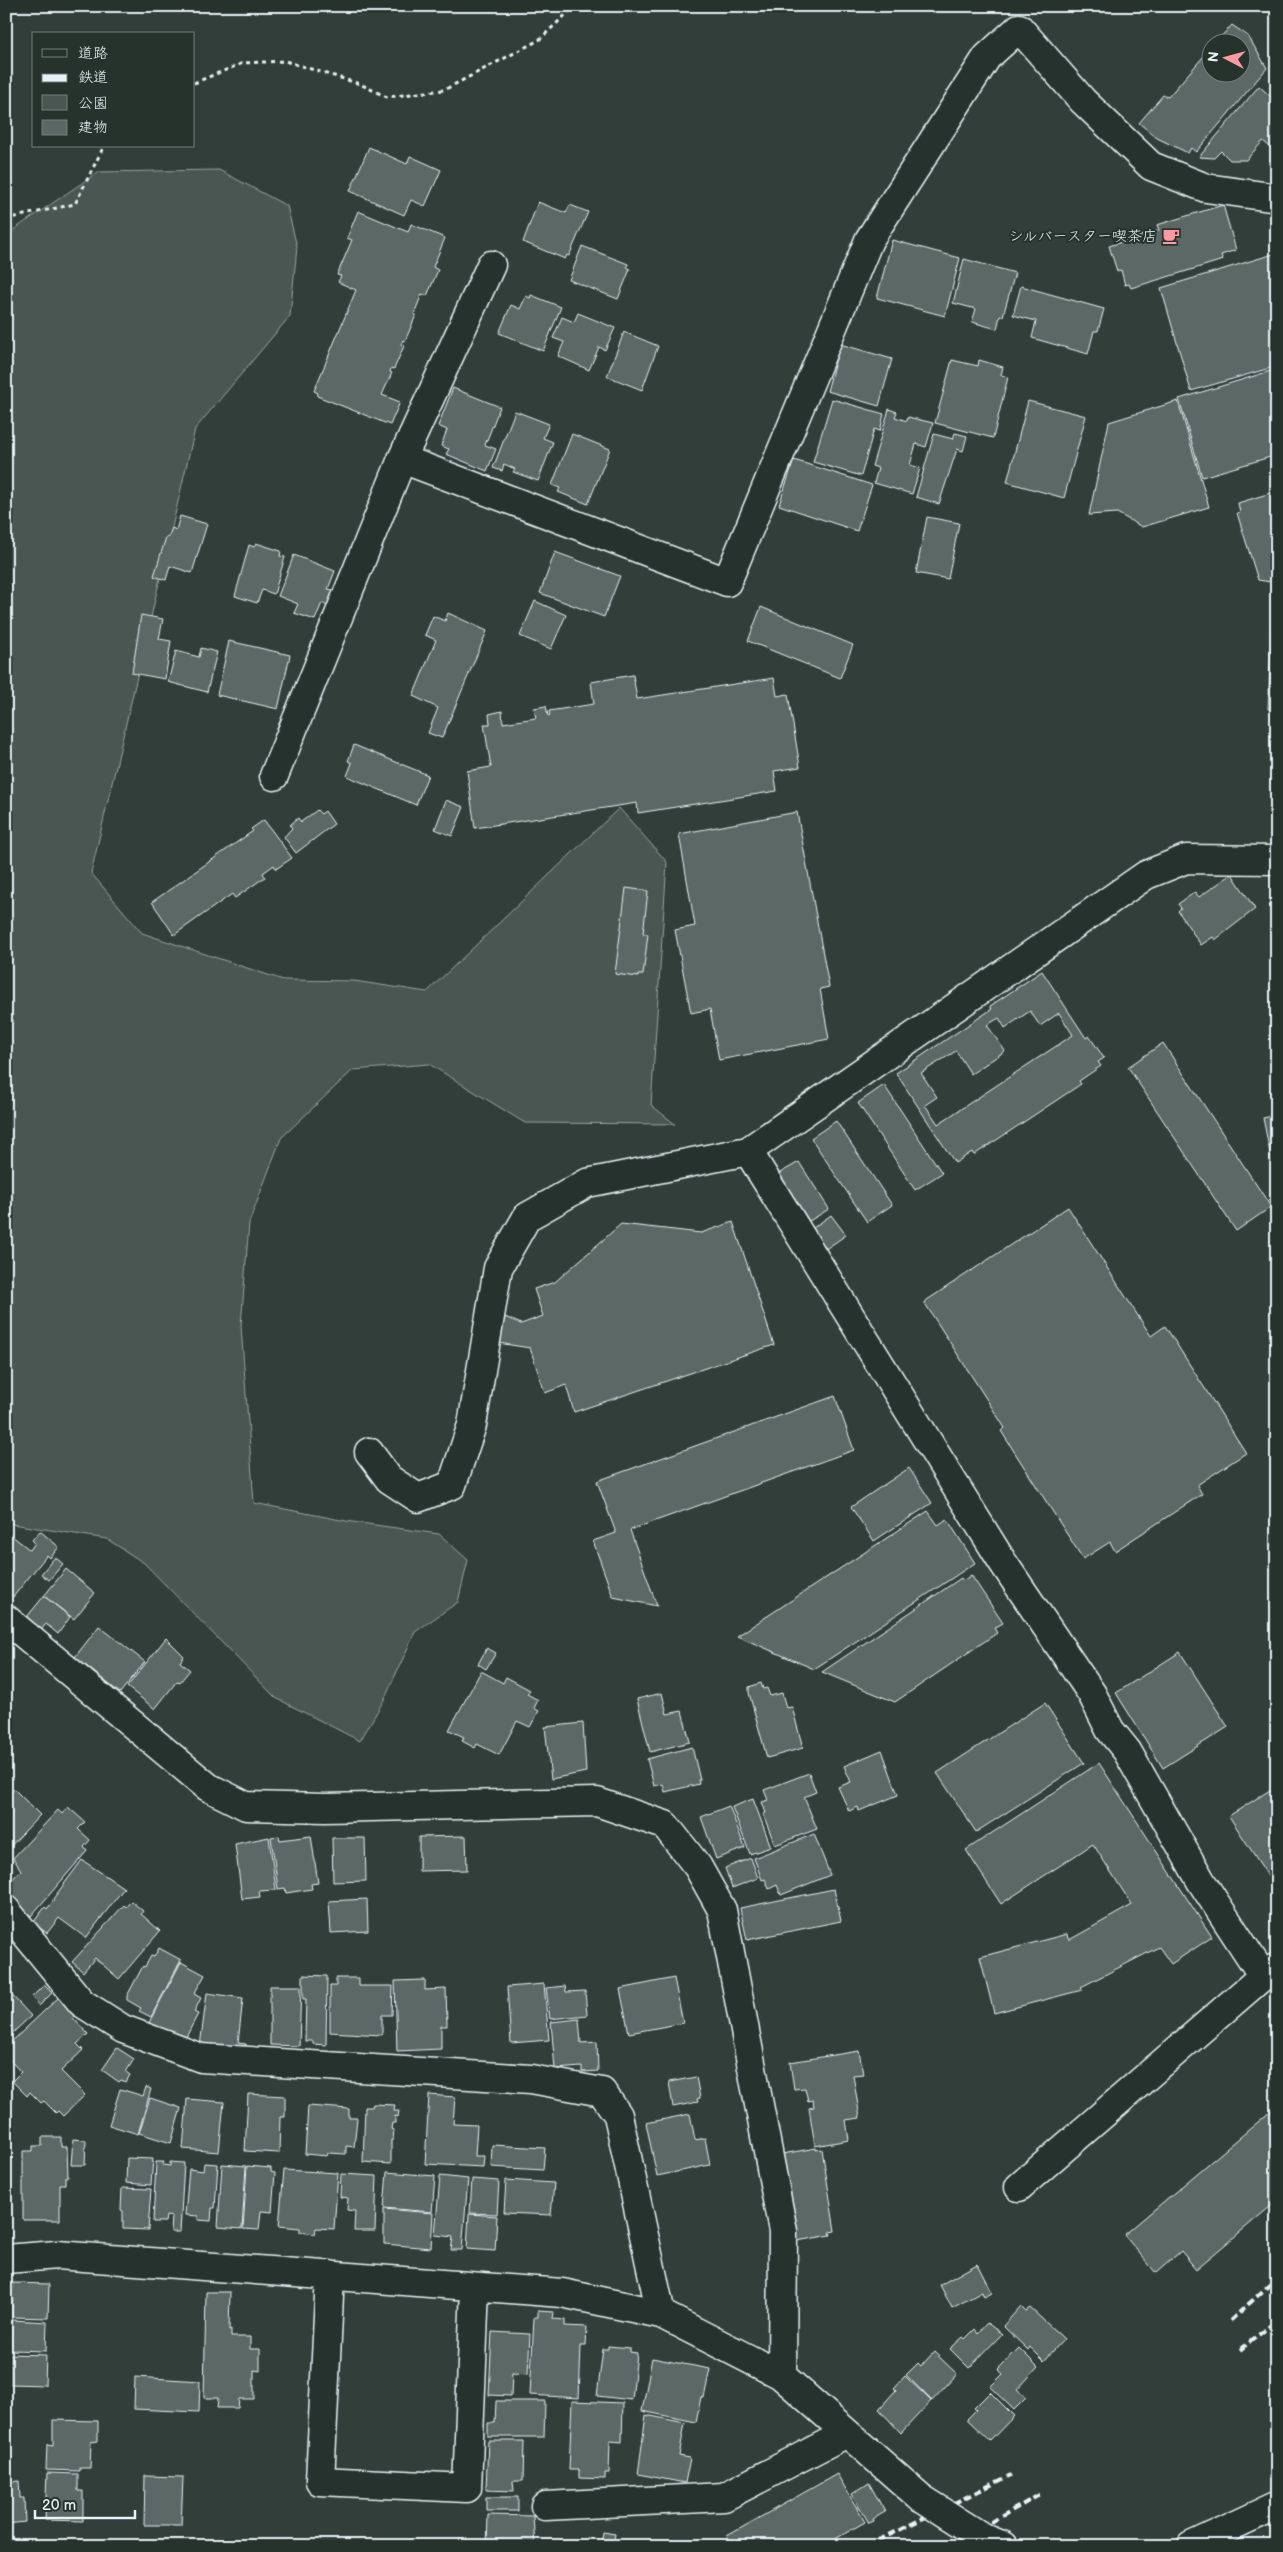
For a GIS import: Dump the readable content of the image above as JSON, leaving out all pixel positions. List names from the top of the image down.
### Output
{
  "places": {
    "cafe": ["シルバースター喫茶店"]
  },
  "legend": [
    "道路",
    "鉄道",
    "公園",
    "建物"
  ],
  "scale_bar": "20 m",
  "north": "left"
}
